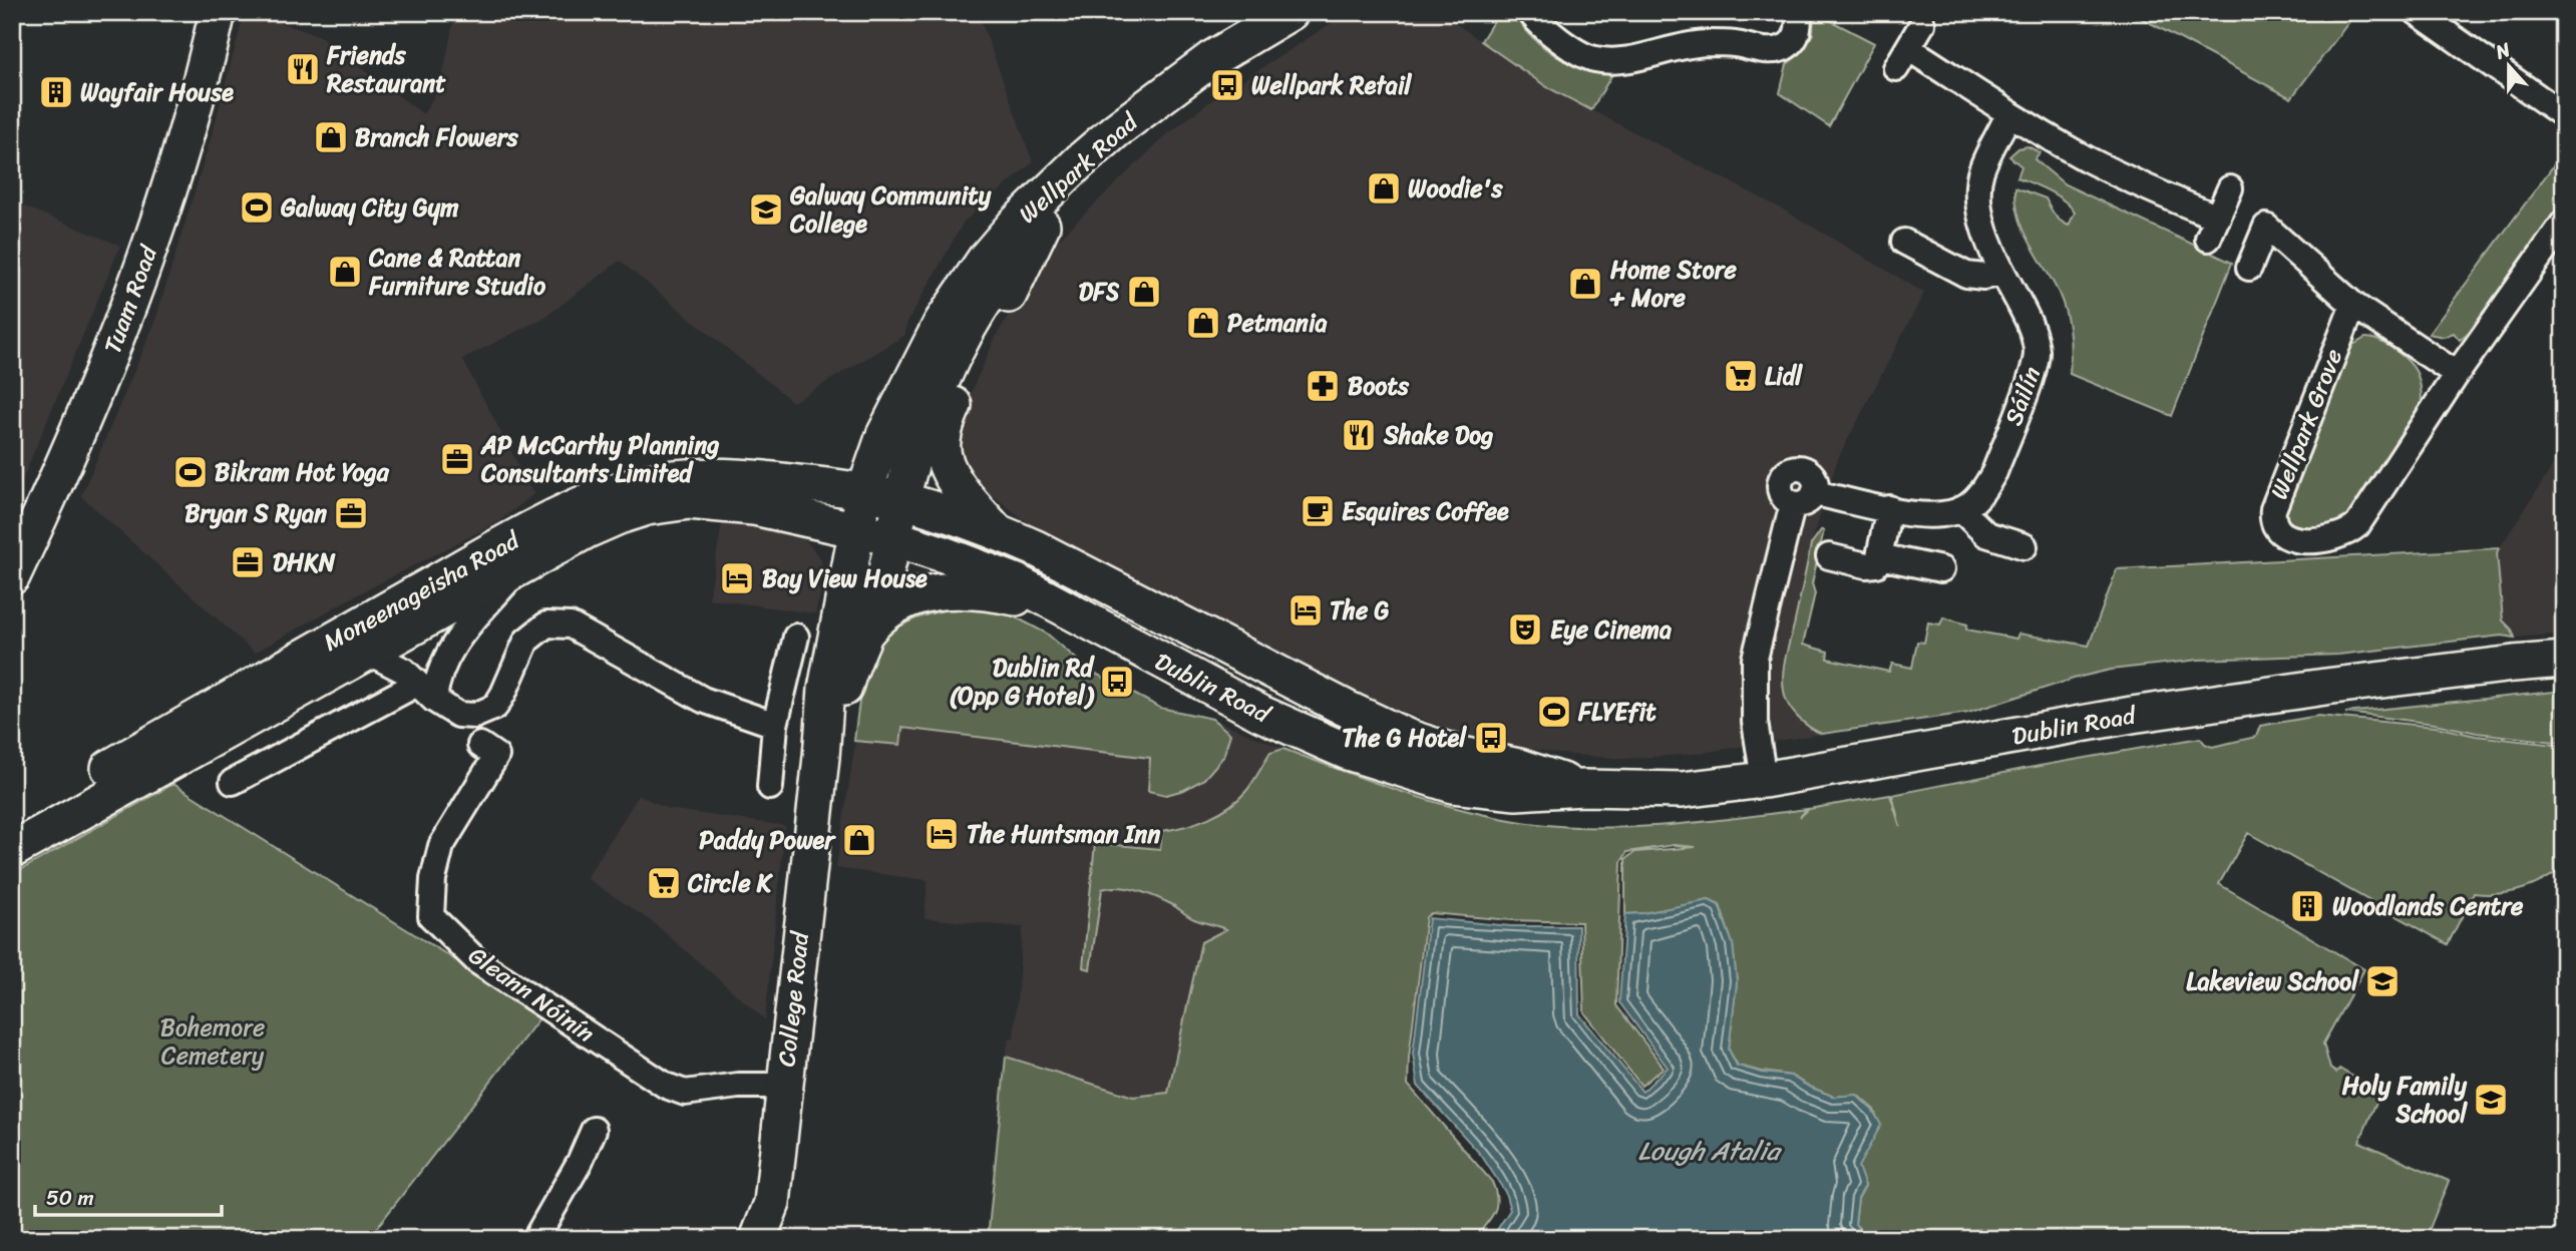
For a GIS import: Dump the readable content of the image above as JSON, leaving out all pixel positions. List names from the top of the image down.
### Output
{
  "streets": {
    "main road": [
      "Wellpark Road",
      "Tuam Road",
      "Moneenageisha Road",
      "Dublin Road",
      "College Road"
    ],
    "street": ["Sáilín", "Wellpark Grove", "Gleann Nóinín"]
  },
  "crossings": [
    ["Wellpark Road", "Moneenageisha Road"],
    ["Wellpark Road", "Dublin Road"],
    ["Wellpark Road", "College Road"],
    ["Moneenageisha Road", "Dublin Road"],
    ["Moneenageisha Road", "College Road"],
    ["Dublin Road", "College Road"],
    ["Gleann Nóinín", "College Road"]
  ],
  "water": ["Lough Atalia"],
  "parks": ["Bohemore Cemetery"],
  "places": {
    "restaurant": ["Friends Restaurant", "Shake Dog"],
    "bus stop": ["Wellpark Retail", "Dublin Rd (Opp G Hotel)", "The G Hotel"],
    "building": ["Wayfair House", "Woodlands Centre"],
    "shop": [
      "Branch Flowers",
      "Woodie's",
      "Cane & Rattan Furniture Studio",
      "Home Store + More",
      "DFS",
      "Petmania",
      "Paddy Power"
    ],
    "sports": ["Galway City Gym", "Bikram Hot Yoga", "FLYEfit"],
    "school or university": ["Galway Community College", "Lakeview School", "Holy Family School"],
    "supermarket": ["Lidl", "Circle K"],
    "pharmacy": ["Boots"],
    "office": ["AP McCarthy Planning Consultants Limited", "Bryan S Ryan", "DHKN"],
    "cafe": ["Esquires Coffee"],
    "hotel": ["Bay View House", "The G", "The Huntsman Inn"],
    "theatre": ["Eye Cinema"]
  },
  "scale_bar": "50 m",
  "north": "top"
}
